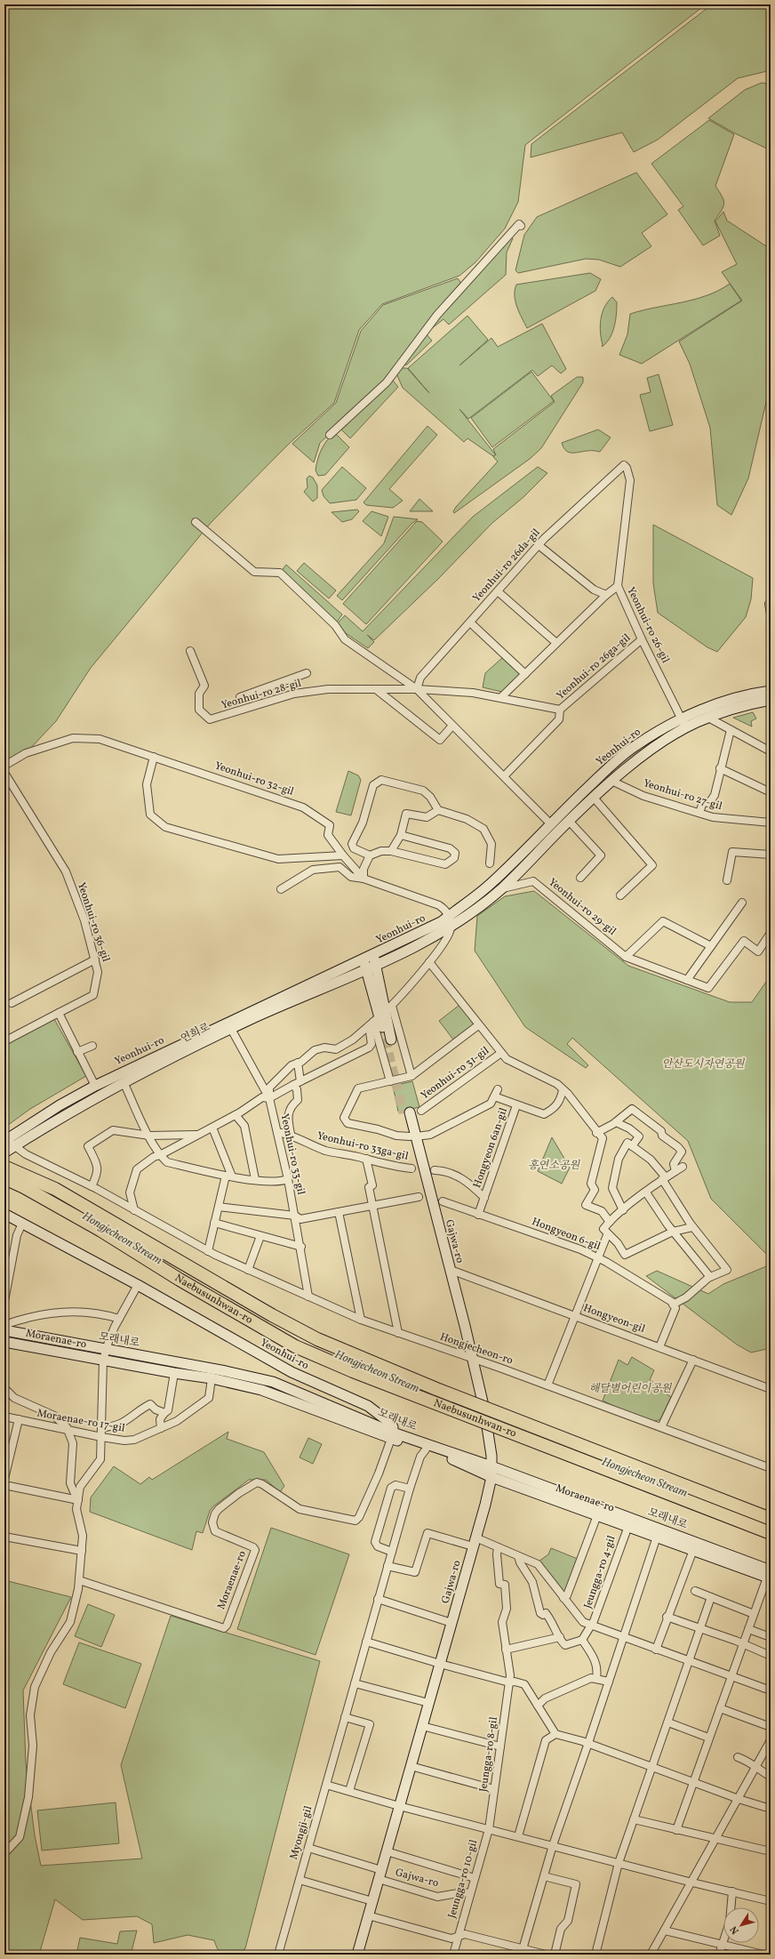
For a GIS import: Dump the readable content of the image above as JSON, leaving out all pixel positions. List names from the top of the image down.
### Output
{
  "streets": {
    "highway": ["Naebusunhwan-ro"],
    "main road": [
      "Yeonhui-ro",
      "연희로",
      "Gajwa-ro",
      "Moraenae-ro",
      "모래내로"
    ],
    "street": [
      "Yeonhui-ro 26da-gil",
      "Yeonhui-ro 26-gil",
      "Yeonhui-ro 26ga-gil",
      "Yeonhui-ro 28-gil",
      "Yeonhui-ro 32-gil",
      "Yeonhui-ro 27-gil",
      "Yeonhui-ro 29-gil",
      "Yeonhui-ro 36-gil",
      "Yeonhui-ro 31-gil",
      "Yeonhui-ro 33ga-gil",
      "Hongyeon 6an-gil",
      "Yeonhui-ro 33-gil",
      "Hongyeon 6-gil",
      "Hongyeon-gil",
      "Hongjecheon-ro",
      "Moraenae-ro 17-gil",
      "Jeungga-ro 4-gil",
      "Jeungga-ro 8-gil",
      "Myongji-gil",
      "Jeungga-ro 10-gil"
    ]
  },
  "crossings": [
    ["Yeonhui-ro 26da-gil", "Yeonhui-ro 26-gil"],
    ["Yeonhui-ro 26da-gil", "Yeonhui-ro 26ga-gil"],
    ["Yeonhui-ro 26da-gil", "Yeonhui-ro 28-gil"],
    ["Yeonhui-ro 26-gil", "Yeonhui-ro 26ga-gil"],
    ["Yeonhui-ro 26-gil", "Yeonhui-ro"],
    ["Yeonhui-ro 26ga-gil", "Yeonhui-ro 28-gil"],
    ["Yeonhui-ro", "Yeonhui-ro 32-gil"],
    ["Yeonhui-ro", "Yeonhui-ro 27-gil"],
    ["Yeonhui-ro", "Yeonhui-ro 29-gil"],
    ["Yeonhui-ro", "연희로"],
    ["Yeonhui-ro", "Moraenae-ro"],
    ["Yeonhui-ro", "모래내로"],
    ["Yeonhui-ro", "Hongjecheon-ro"],
    ["연희로", "Yeonhui-ro 33-gil"],
    ["연희로", "Hongjecheon-ro"],
    ["Yeonhui-ro 31-gil", "Hongyeon 6an-gil"],
    ["Yeonhui-ro 33ga-gil", "Yeonhui-ro 33-gil"],
    ["Hongyeon 6an-gil", "Hongyeon 6-gil"],
    ["Yeonhui-ro 33-gil", "Hongjecheon-ro"],
    ["Gajwa-ro", "Hongyeon-gil"],
    ["Gajwa-ro", "Moraenae-ro"],
    ["Gajwa-ro", "모래내로"],
    ["Gajwa-ro", "Hongjecheon-ro"],
    ["Gajwa-ro", "Jeungga-ro 4-gil"],
    ["Gajwa-ro", "Myongji-gil"],
    ["Gajwa-ro", "Jeungga-ro 10-gil"],
    ["Moraenae-ro", "모래내로"],
    ["Moraenae-ro", "Moraenae-ro 17-gil"],
    ["Moraenae-ro", "Jeungga-ro 4-gil"],
    ["Moraenae-ro", "Myongji-gil"],
    ["Jeungga-ro 4-gil", "Jeungga-ro 8-gil"],
    ["Jeungga-ro 8-gil", "Jeungga-ro 10-gil"]
  ],
  "water": ["Hongjecheon Stream"],
  "parks": ["안산도시자연공원", "홍연소공원", "해달별어린이공원"],
  "north": "bottom left"
}
